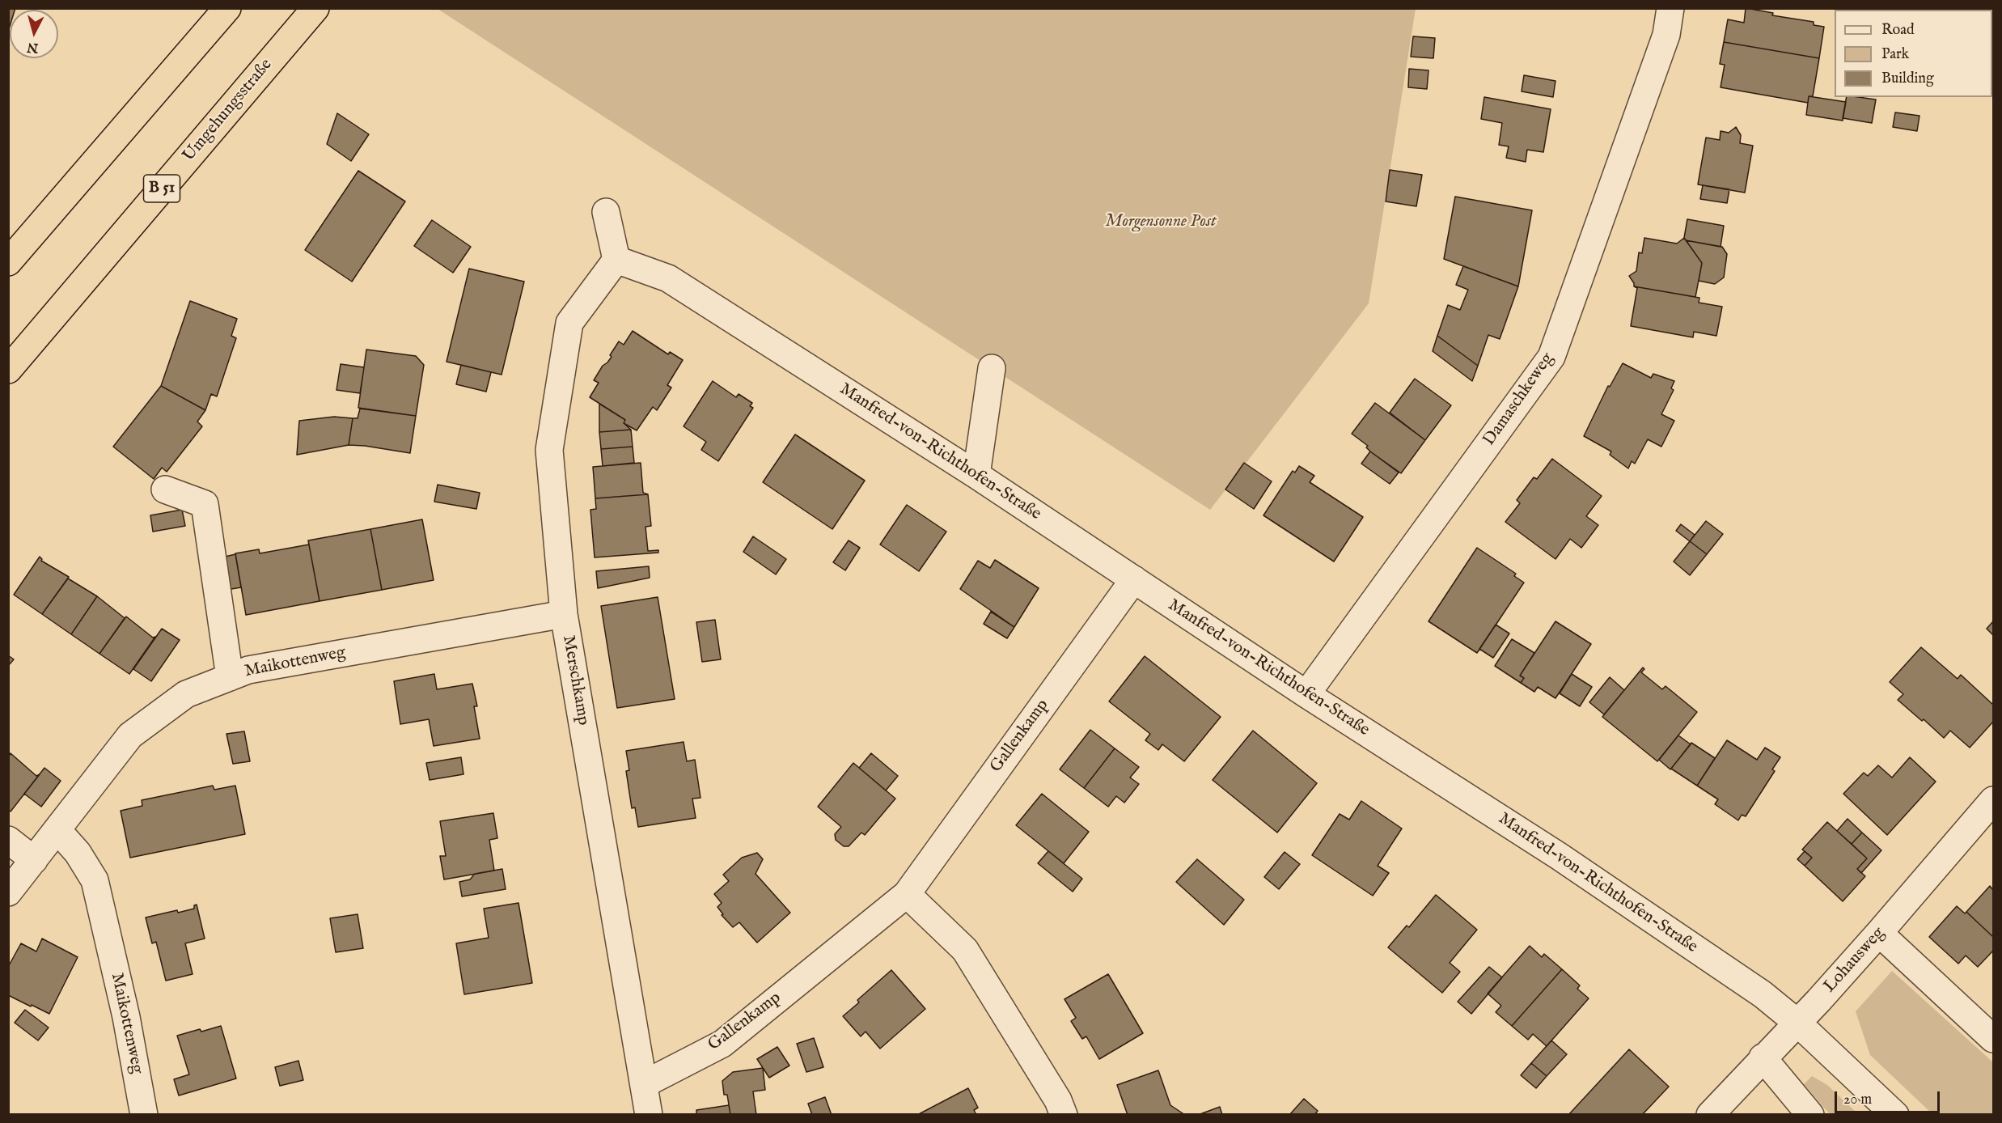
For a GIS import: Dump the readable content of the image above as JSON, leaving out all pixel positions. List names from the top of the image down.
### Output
{
  "streets": {
    "highway": ["Umgehungsstraße", "B 51"],
    "street": [
      "Damaschkeweg",
      "Manfred-von-Richthofen-Straße",
      "Maikottenweg",
      "Merschkamp",
      "Gallenkamp",
      "Lohausweg"
    ]
  },
  "crossings": [
    ["Damaschkeweg", "Manfred-von-Richthofen-Straße"],
    ["Manfred-von-Richthofen-Straße", "Merschkamp"],
    ["Manfred-von-Richthofen-Straße", "Gallenkamp"],
    ["Manfred-von-Richthofen-Straße", "Lohausweg"],
    ["Maikottenweg", "Merschkamp"],
    ["Merschkamp", "Gallenkamp"]
  ],
  "parks": ["Morgensonne Post"],
  "legend": ["Road", "Park", "Building"],
  "scale_bar": "20 m",
  "north": "bottom"
}
